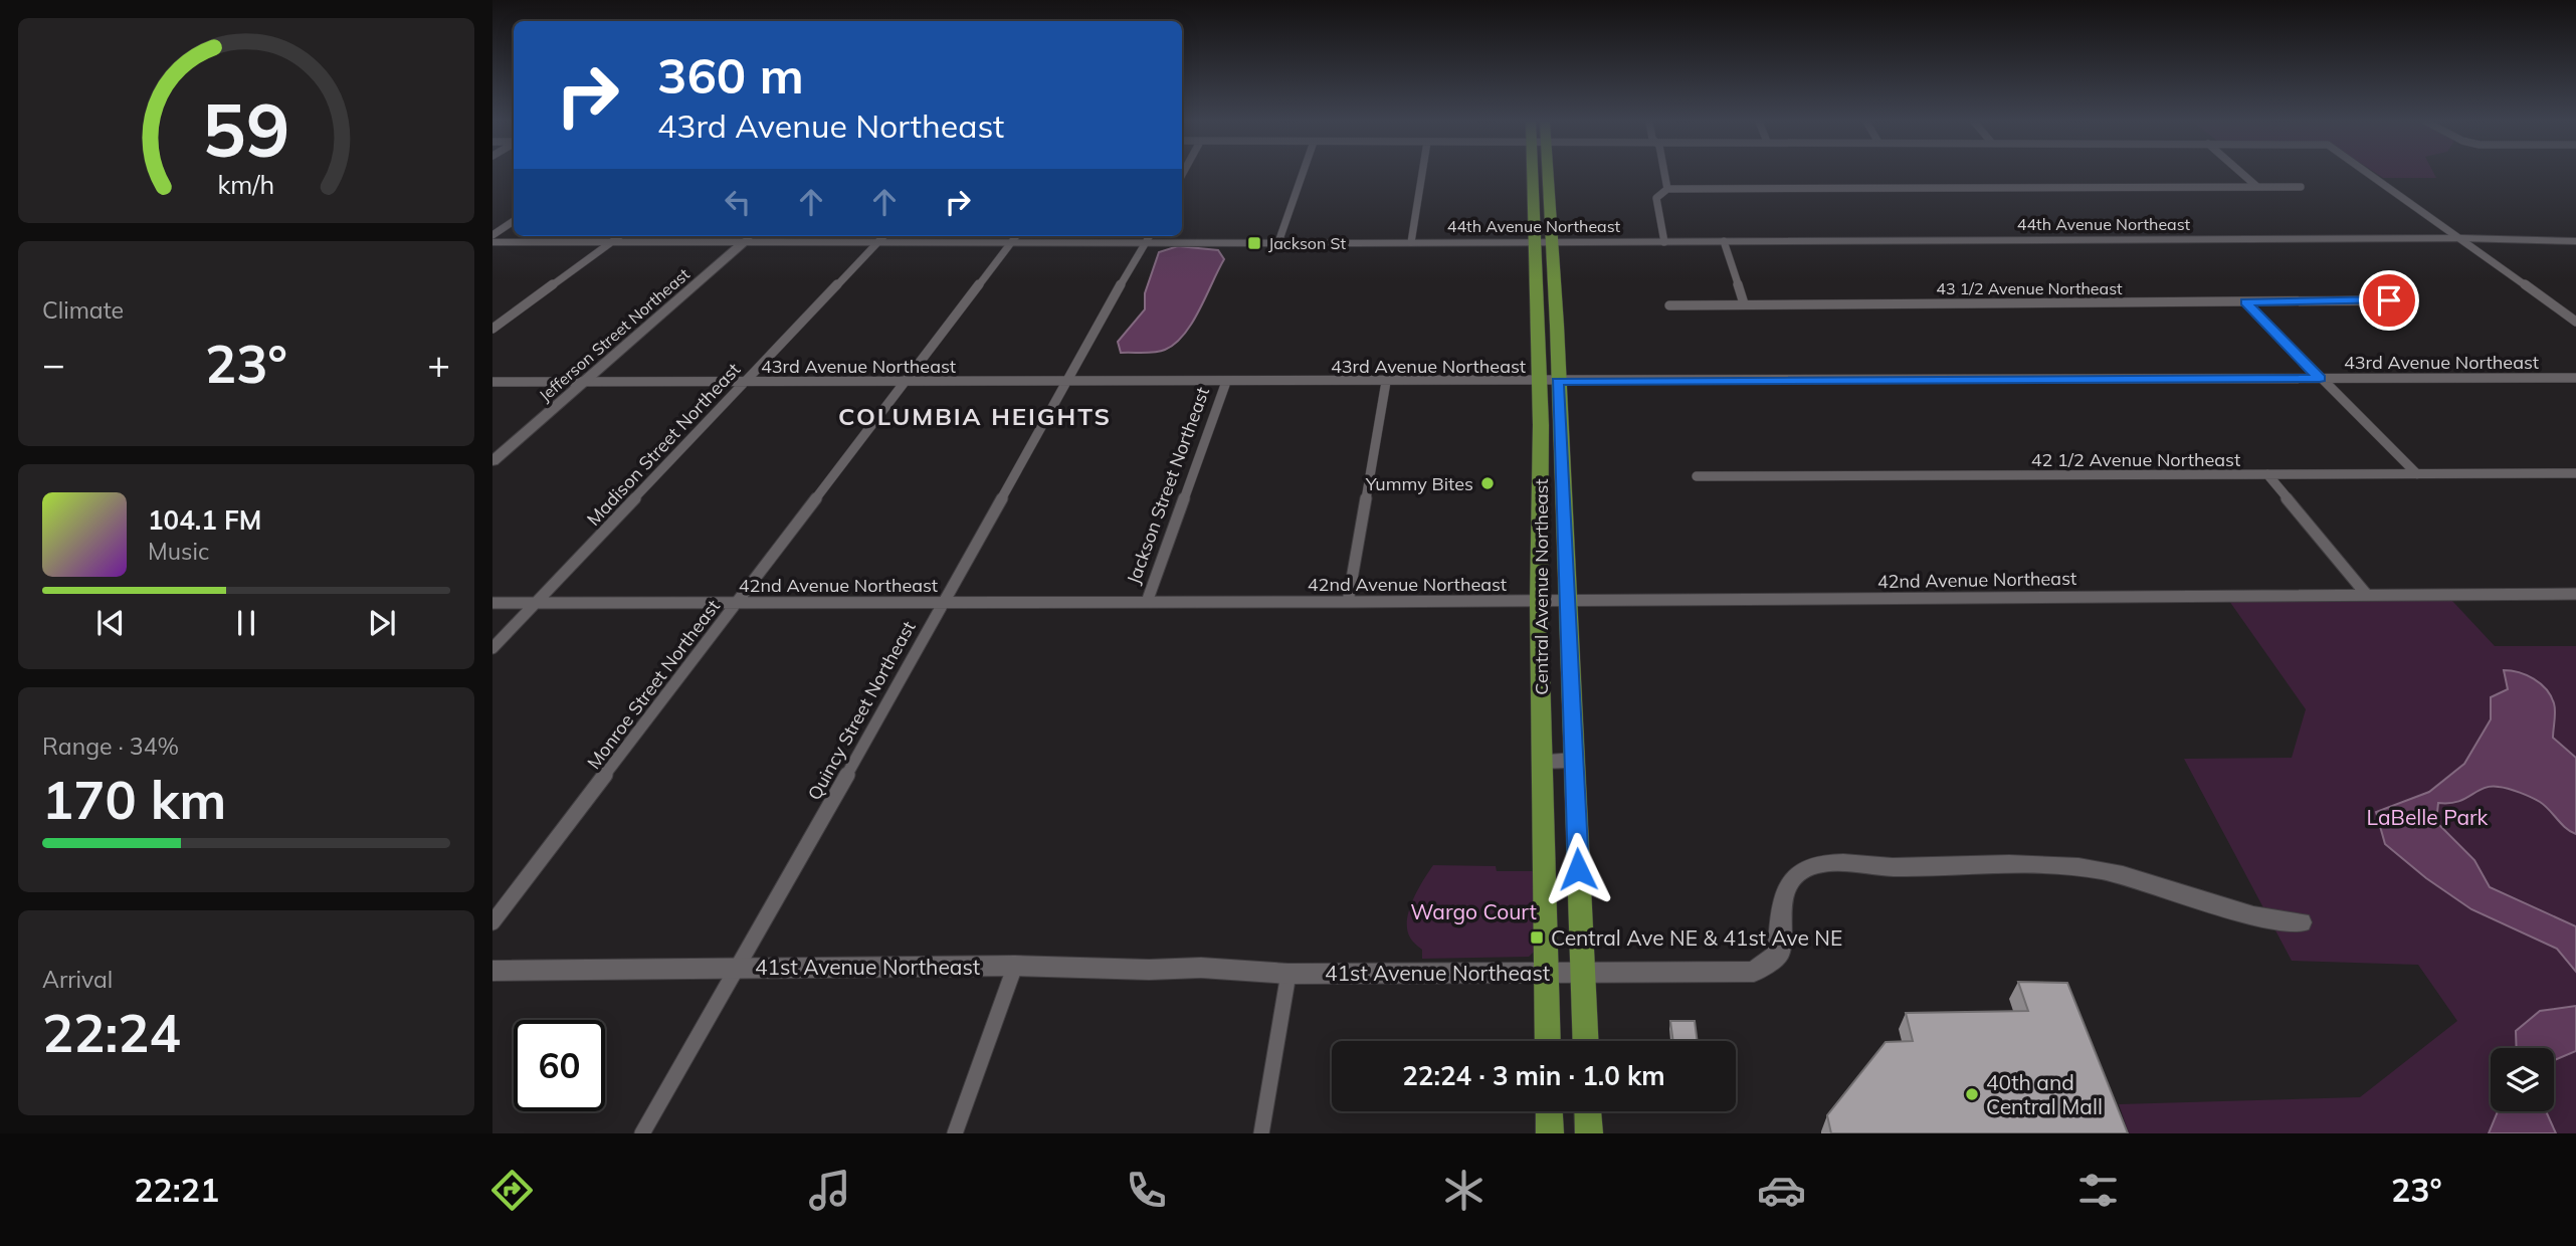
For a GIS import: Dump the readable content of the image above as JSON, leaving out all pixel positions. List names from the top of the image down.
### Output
{
  "streets": {
    "main road": ["Central Avenue Northeast"],
    "street": [
      "44th Avenue Northeast",
      "43 1/2 Avenue Northeast",
      "Jefferson Street Northeast",
      "43rd Avenue Northeast",
      "Madison Street Northeast",
      "42 1/2 Avenue Northeast",
      "Jackson Street Northeast",
      "42nd Avenue Northeast",
      "Monroe Street Northeast",
      "Quincy Street Northeast",
      "41st Avenue Northeast"
    ]
  },
  "crossings": [
    ["44th Avenue Northeast", "Jefferson Street Northeast"],
    ["44th Avenue Northeast", "Madison Street Northeast"],
    ["44th Avenue Northeast", "Central Avenue Northeast"],
    ["44th Avenue Northeast", "Monroe Street Northeast"],
    ["44th Avenue Northeast", "Quincy Street Northeast"],
    ["Jefferson Street Northeast", "43rd Avenue Northeast"],
    ["43rd Avenue Northeast", "Madison Street Northeast"],
    ["43rd Avenue Northeast", "Jackson Street Northeast"],
    ["43rd Avenue Northeast", "Central Avenue Northeast"],
    ["43rd Avenue Northeast", "Monroe Street Northeast"],
    ["43rd Avenue Northeast", "Quincy Street Northeast"],
    ["Madison Street Northeast", "42nd Avenue Northeast"],
    ["Jackson Street Northeast", "42nd Avenue Northeast"],
    ["42nd Avenue Northeast", "Central Avenue Northeast"],
    ["42nd Avenue Northeast", "Monroe Street Northeast"],
    ["42nd Avenue Northeast", "Quincy Street Northeast"],
    ["Central Avenue Northeast", "41st Avenue Northeast"],
    ["Quincy Street Northeast", "41st Avenue Northeast"]
  ],
  "districts": ["COLUMBIA HEIGHTS"],
  "parks": ["LaBelle Park", "Wargo Court"],
  "places": {
    "transit": ["Jackson St", "Central Ave NE & 41st Ave NE"],
    "other": ["Yummy Bites", "40th and Central Mall"]
  },
  "page": {
    "turn": ["360 m", "43rd Avenue Northeast"],
    "tile": [
      "Climate",
      ["Range · 34%", "170 km"],
      ["Arrival", "22:24"]
    ],
    "heat": ["−", "23°", "+"],
    "song": ["104.1 FM", "Music"],
    "limit": "60",
    "trip": "22:24 · 3 min · 1.0 km",
    "tabs": ["22:21", "23°"],
    "gauge": ["59", "km/h"]
  }
}
